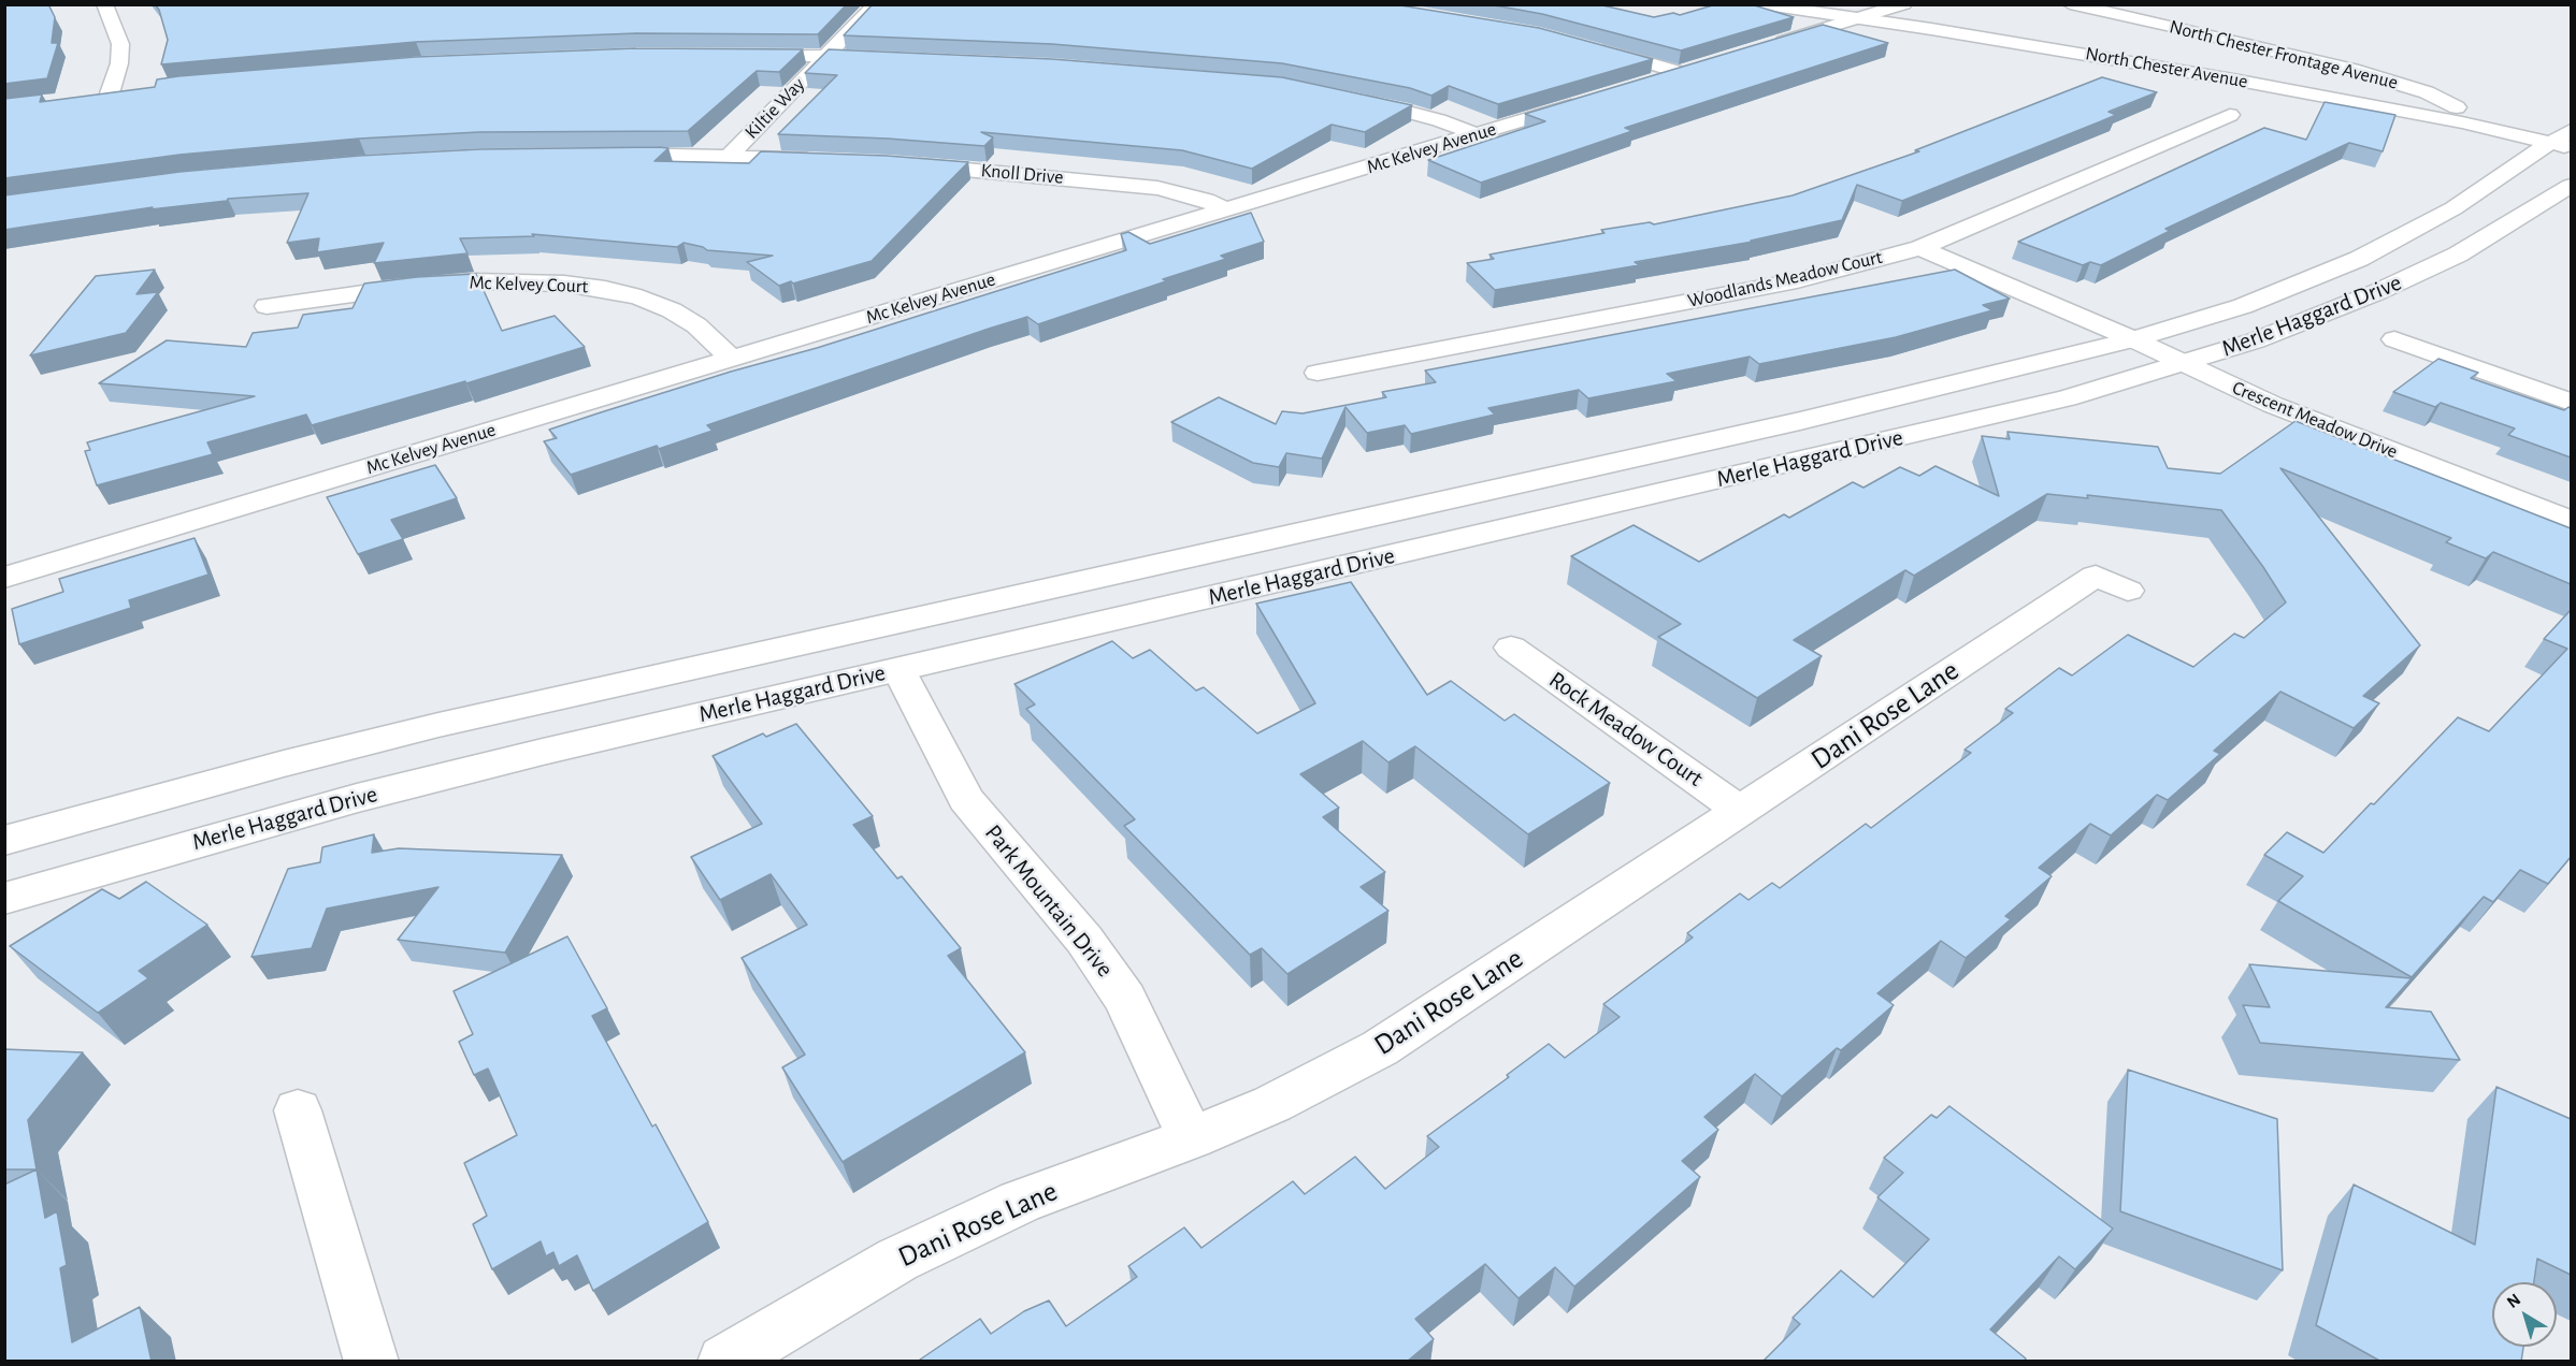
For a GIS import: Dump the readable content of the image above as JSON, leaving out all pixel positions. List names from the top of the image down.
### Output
{
  "streets": {
    "street": [
      "North Chester Frontage Avenue",
      "North Chester Avenue",
      "Kiltie Way",
      "Mc Kelvey Avenue",
      "Knoll Drive",
      "Woodlands Meadow Court",
      "Mc Kelvey Court",
      "Merle Haggard Drive",
      "Crescent Meadow Drive",
      "Dani Rose Lane",
      "Rock Meadow Court",
      "Park Mountain Drive"
    ]
  },
  "crossings": [
    ["North Chester Frontage Avenue", "North Chester Avenue"],
    ["North Chester Avenue", "Merle Haggard Drive"],
    ["Mc Kelvey Avenue", "Knoll Drive"],
    ["Mc Kelvey Avenue", "Mc Kelvey Court"],
    ["Woodlands Meadow Court", "Crescent Meadow Drive"],
    ["Merle Haggard Drive", "Crescent Meadow Drive"],
    ["Merle Haggard Drive", "Park Mountain Drive"],
    ["Dani Rose Lane", "Rock Meadow Court"],
    ["Dani Rose Lane", "Park Mountain Drive"]
  ],
  "north": "top left"
}
